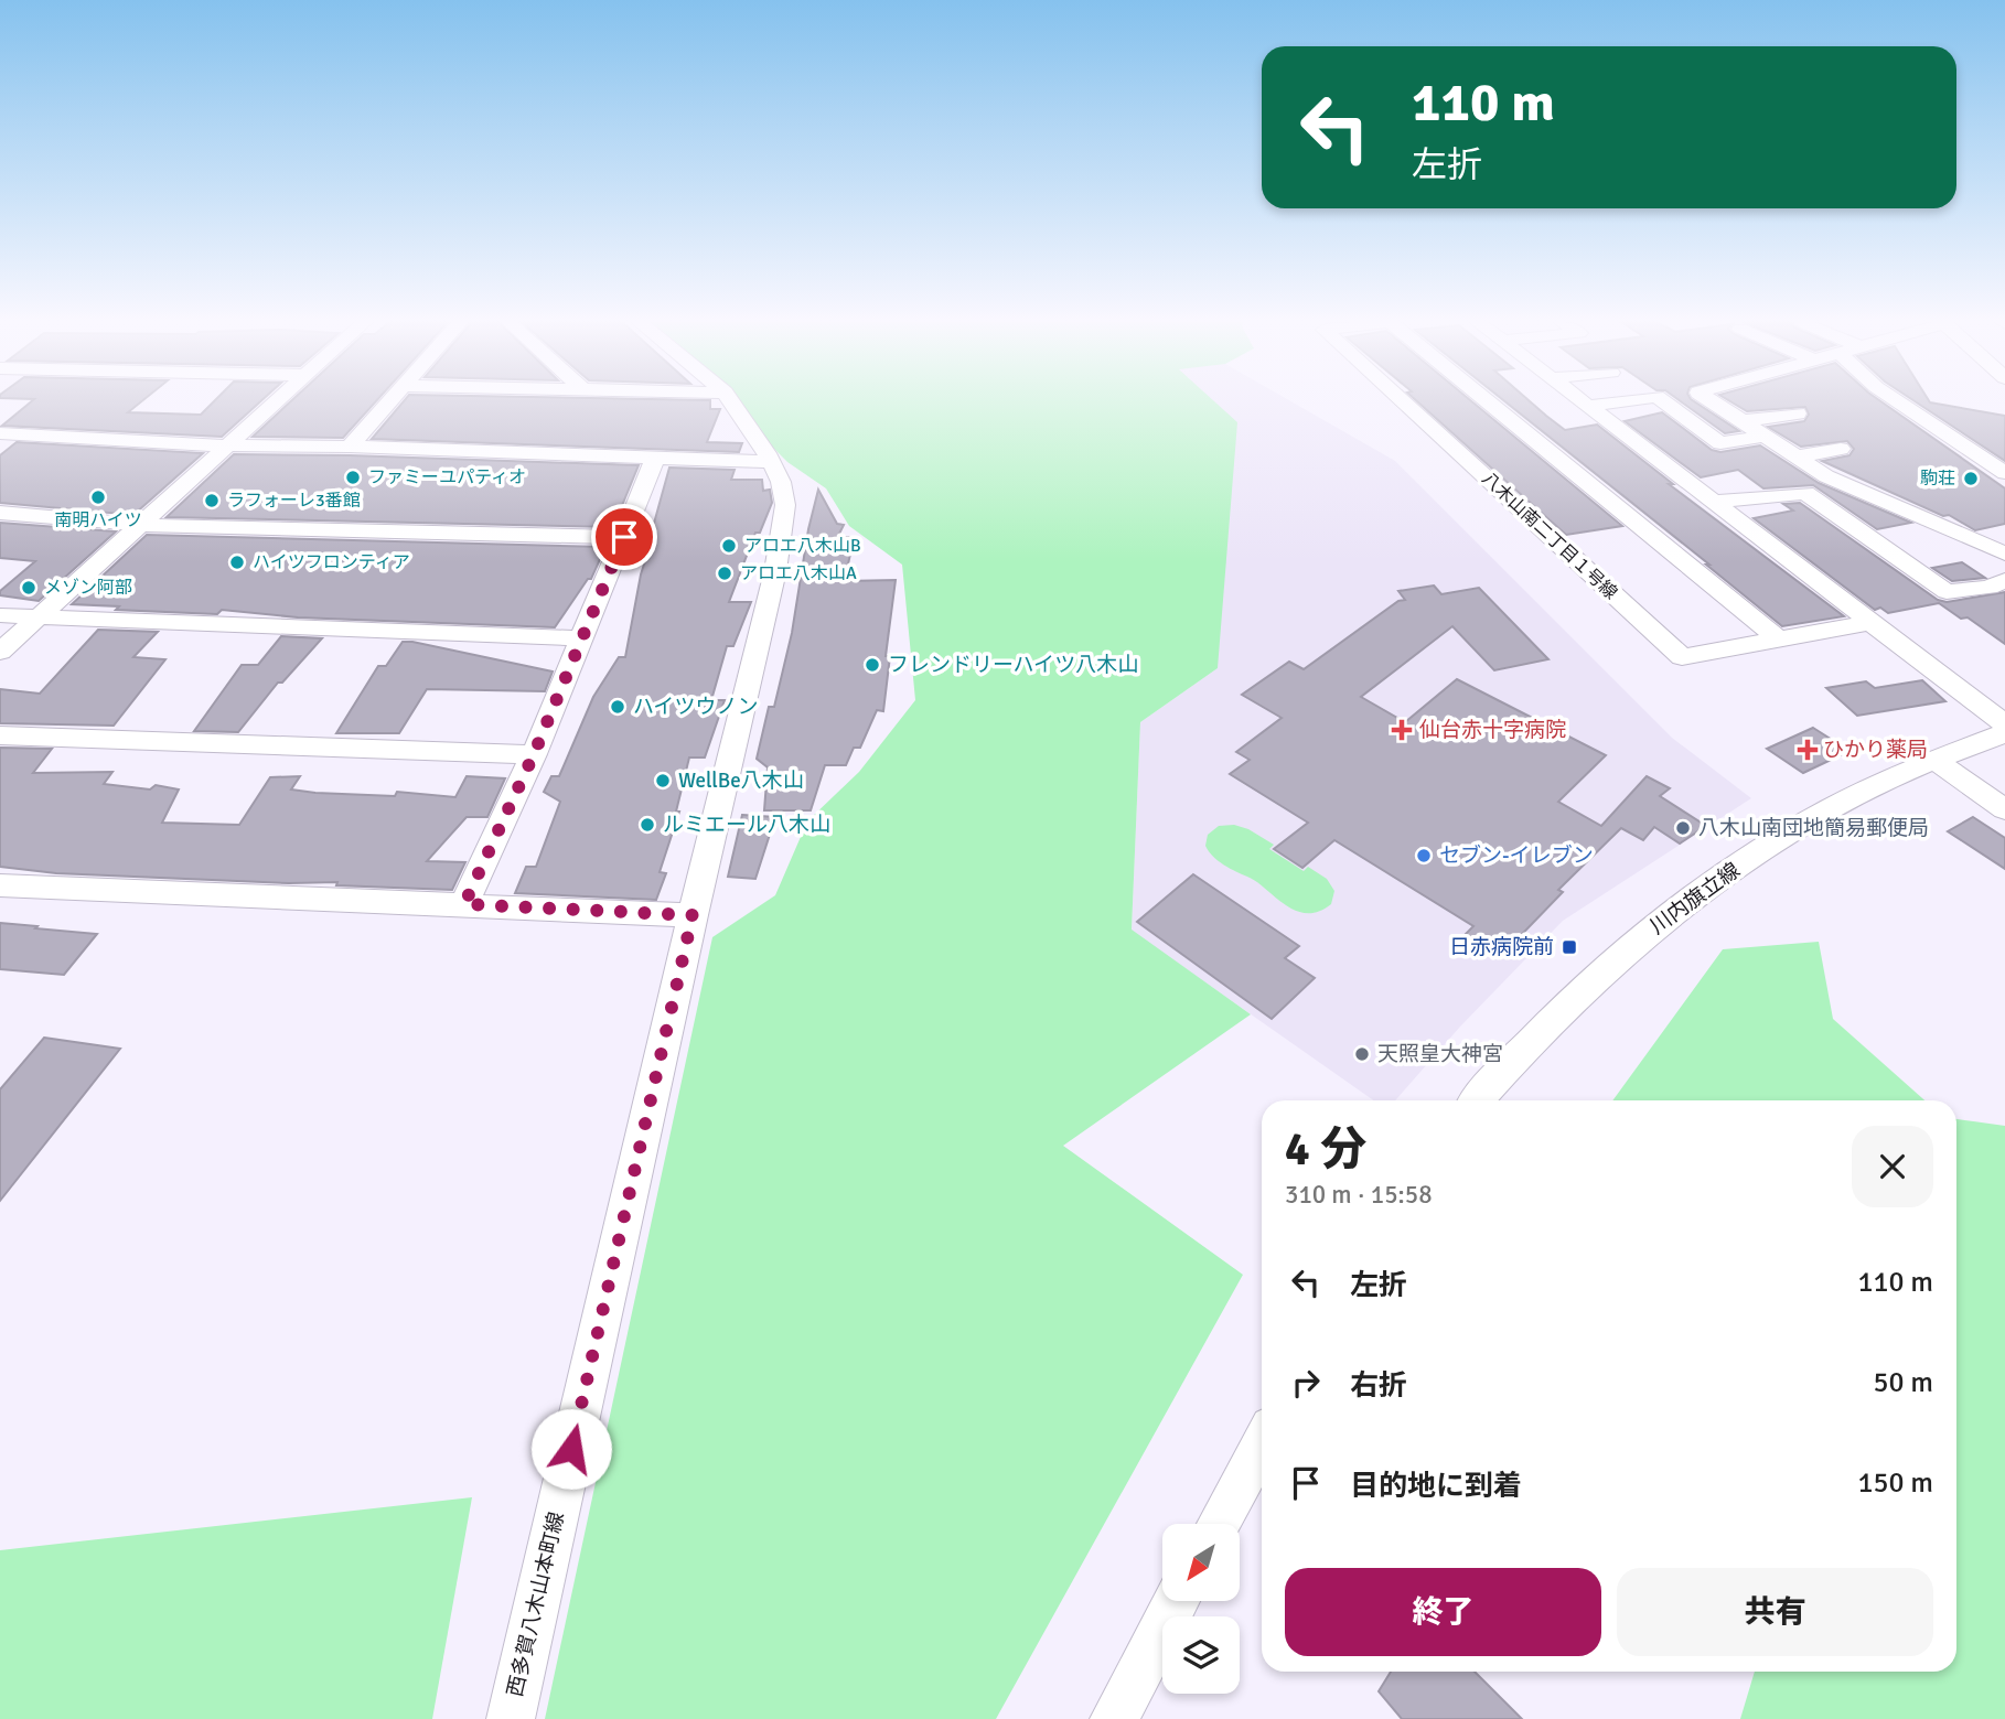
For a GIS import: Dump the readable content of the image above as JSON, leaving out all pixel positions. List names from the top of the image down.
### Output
{
  "streets": {
    "street": ["八木山南二丁目１号線", "川内旗立線", "西多賀八木山本町線"]
  },
  "places": {
    "other": [
      "ファミーユパティオ",
      "駒荘",
      "南明ハイツ",
      "ラフォーレ3番館",
      "アロエ八木山B",
      "ハイツフロンティア",
      "アロエ八木山A",
      "メゾン阿部",
      "フレンドリーハイツ八木山",
      "ハイツウノン",
      "WellBe八木山",
      "ルミエール八木山",
      "八木山南団地簡易郵便局",
      "セブン-イレブン",
      "天照皇大神宮"
    ],
    "health": ["仙台赤十字病院", "ひかり薬局"],
    "transit": ["日赤病院前"]
  },
  "north": "bottom left",
  "page": {
    "turn": ["110 m", "左折"],
    "heading": ["4 分", "310 m · 15:58"],
    "list": [
      {
        "name": "左折",
        "value": "110 m"
      },
      {
        "name": "右折",
        "value": "50 m"
      },
      {
        "name": "目的地に到着",
        "value": "150 m"
      }
    ],
    "buttons": ["終了", "共有"]
  }
}
